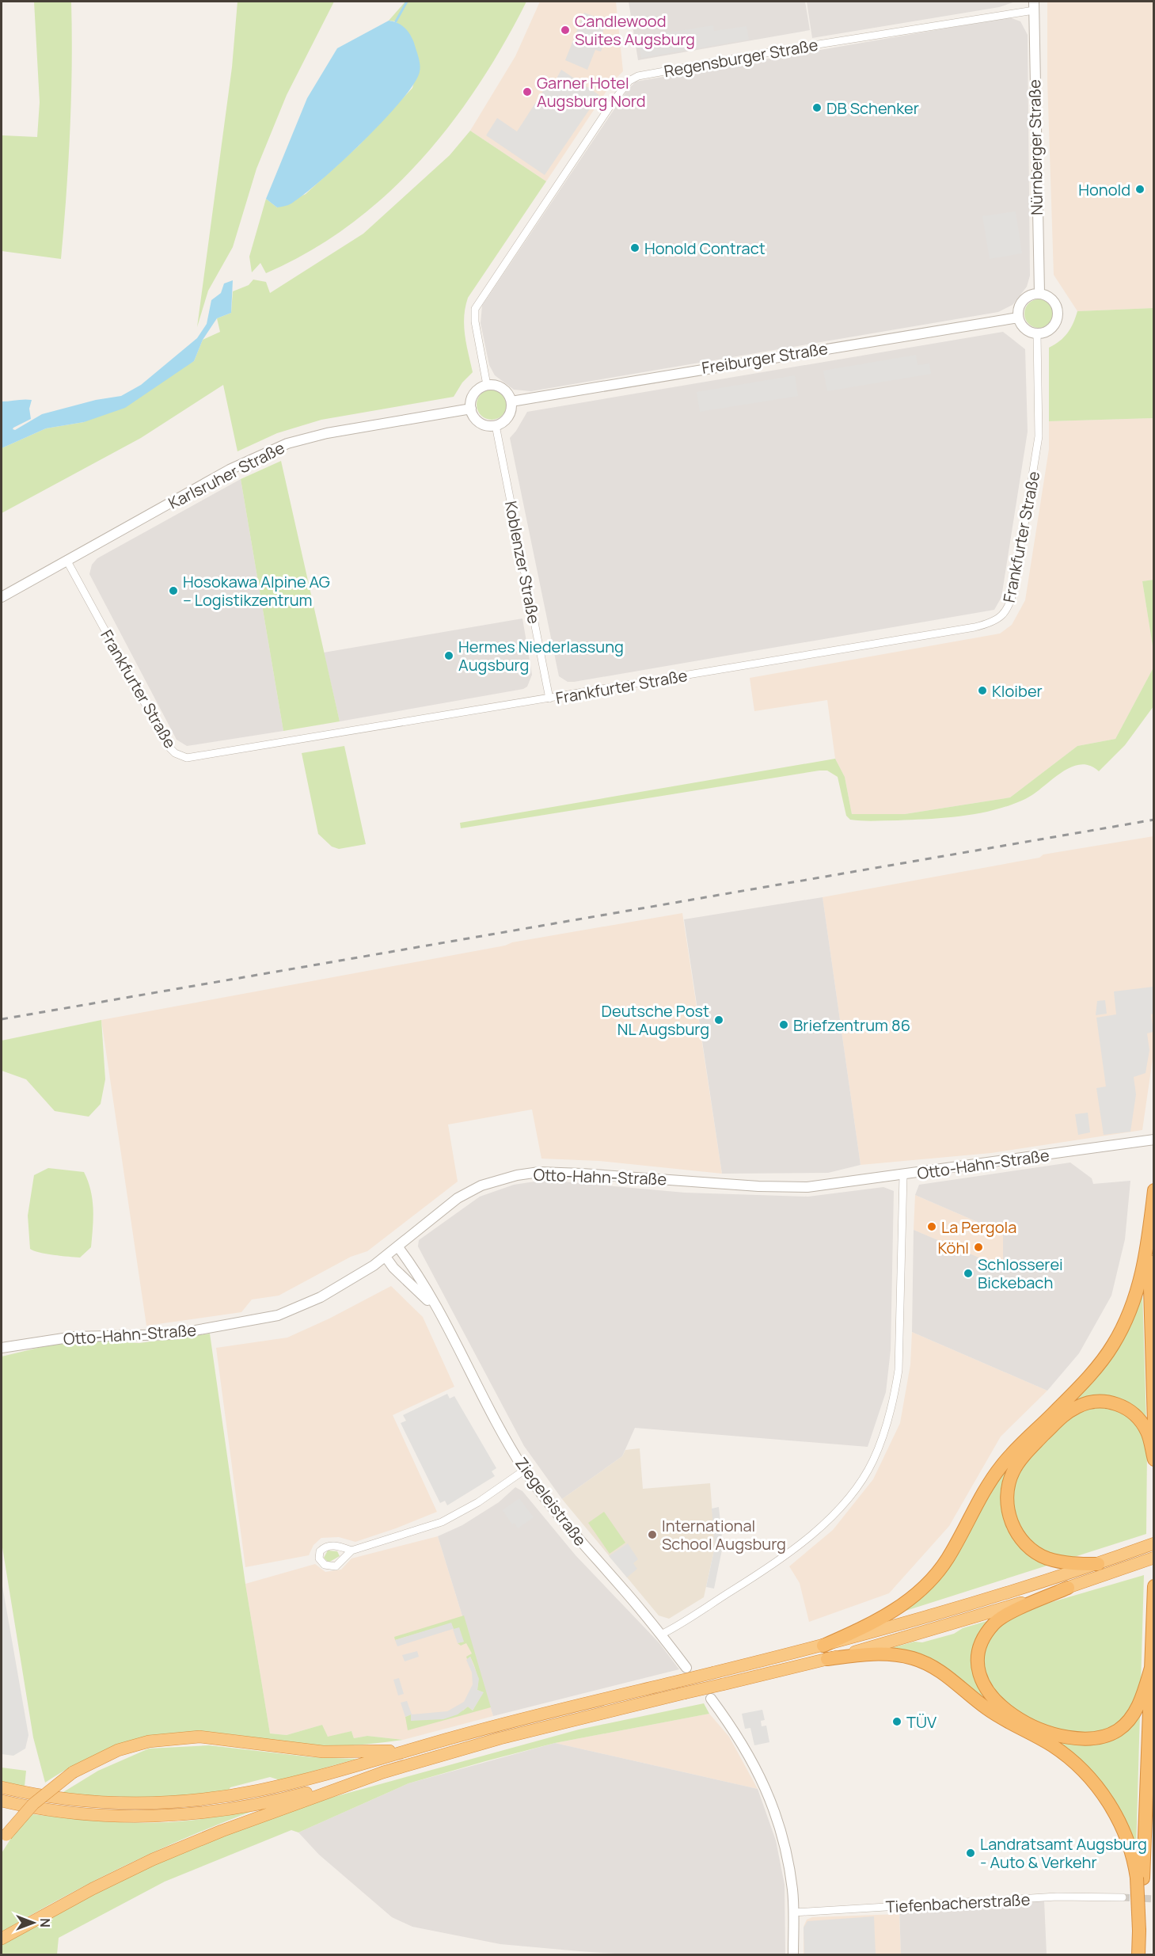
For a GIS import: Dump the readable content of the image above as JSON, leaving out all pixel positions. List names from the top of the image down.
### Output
{
  "streets": {
    "street": [
      "Regensburger Straße",
      "Nürnberger Straße",
      "Freiburger Straße",
      "Karlsruher Straße",
      "Frankfurter Straße",
      "Koblenzer Straße",
      "Otto-Hahn-Straße",
      "Ziegeleistraße",
      "Tiefenbacherstraße"
    ]
  },
  "crossings": [
    ["Regensburger Straße", "Nürnberger Straße"],
    ["Regensburger Straße", "Freiburger Straße"],
    ["Regensburger Straße", "Karlsruher Straße"],
    ["Regensburger Straße", "Koblenzer Straße"],
    ["Nürnberger Straße", "Freiburger Straße"],
    ["Nürnberger Straße", "Frankfurter Straße"],
    ["Freiburger Straße", "Karlsruher Straße"],
    ["Freiburger Straße", "Frankfurter Straße"],
    ["Freiburger Straße", "Koblenzer Straße"],
    ["Karlsruher Straße", "Frankfurter Straße"],
    ["Karlsruher Straße", "Koblenzer Straße"],
    ["Frankfurter Straße", "Koblenzer Straße"],
    ["Otto-Hahn-Straße", "Ziegeleistraße"]
  ],
  "places": [
    "Candlewood Suites Augsburg",
    "Garner Hotel Augsburg Nord",
    "DB Schenker",
    "Honold",
    "Honold Contract",
    "Hosokawa Alpine AG – Logistikzentrum",
    "Hermes Niederlassung Augsburg",
    "Kloiber",
    "Deutsche Post NL Augsburg",
    "Briefzentrum 86",
    "La Pergola",
    "Köhl",
    "Schlosserei Bickebach",
    "International School Augsburg",
    "TÜV",
    "Landratsamt Augsburg - Auto & Verkehr"
  ],
  "north": "right"
}
